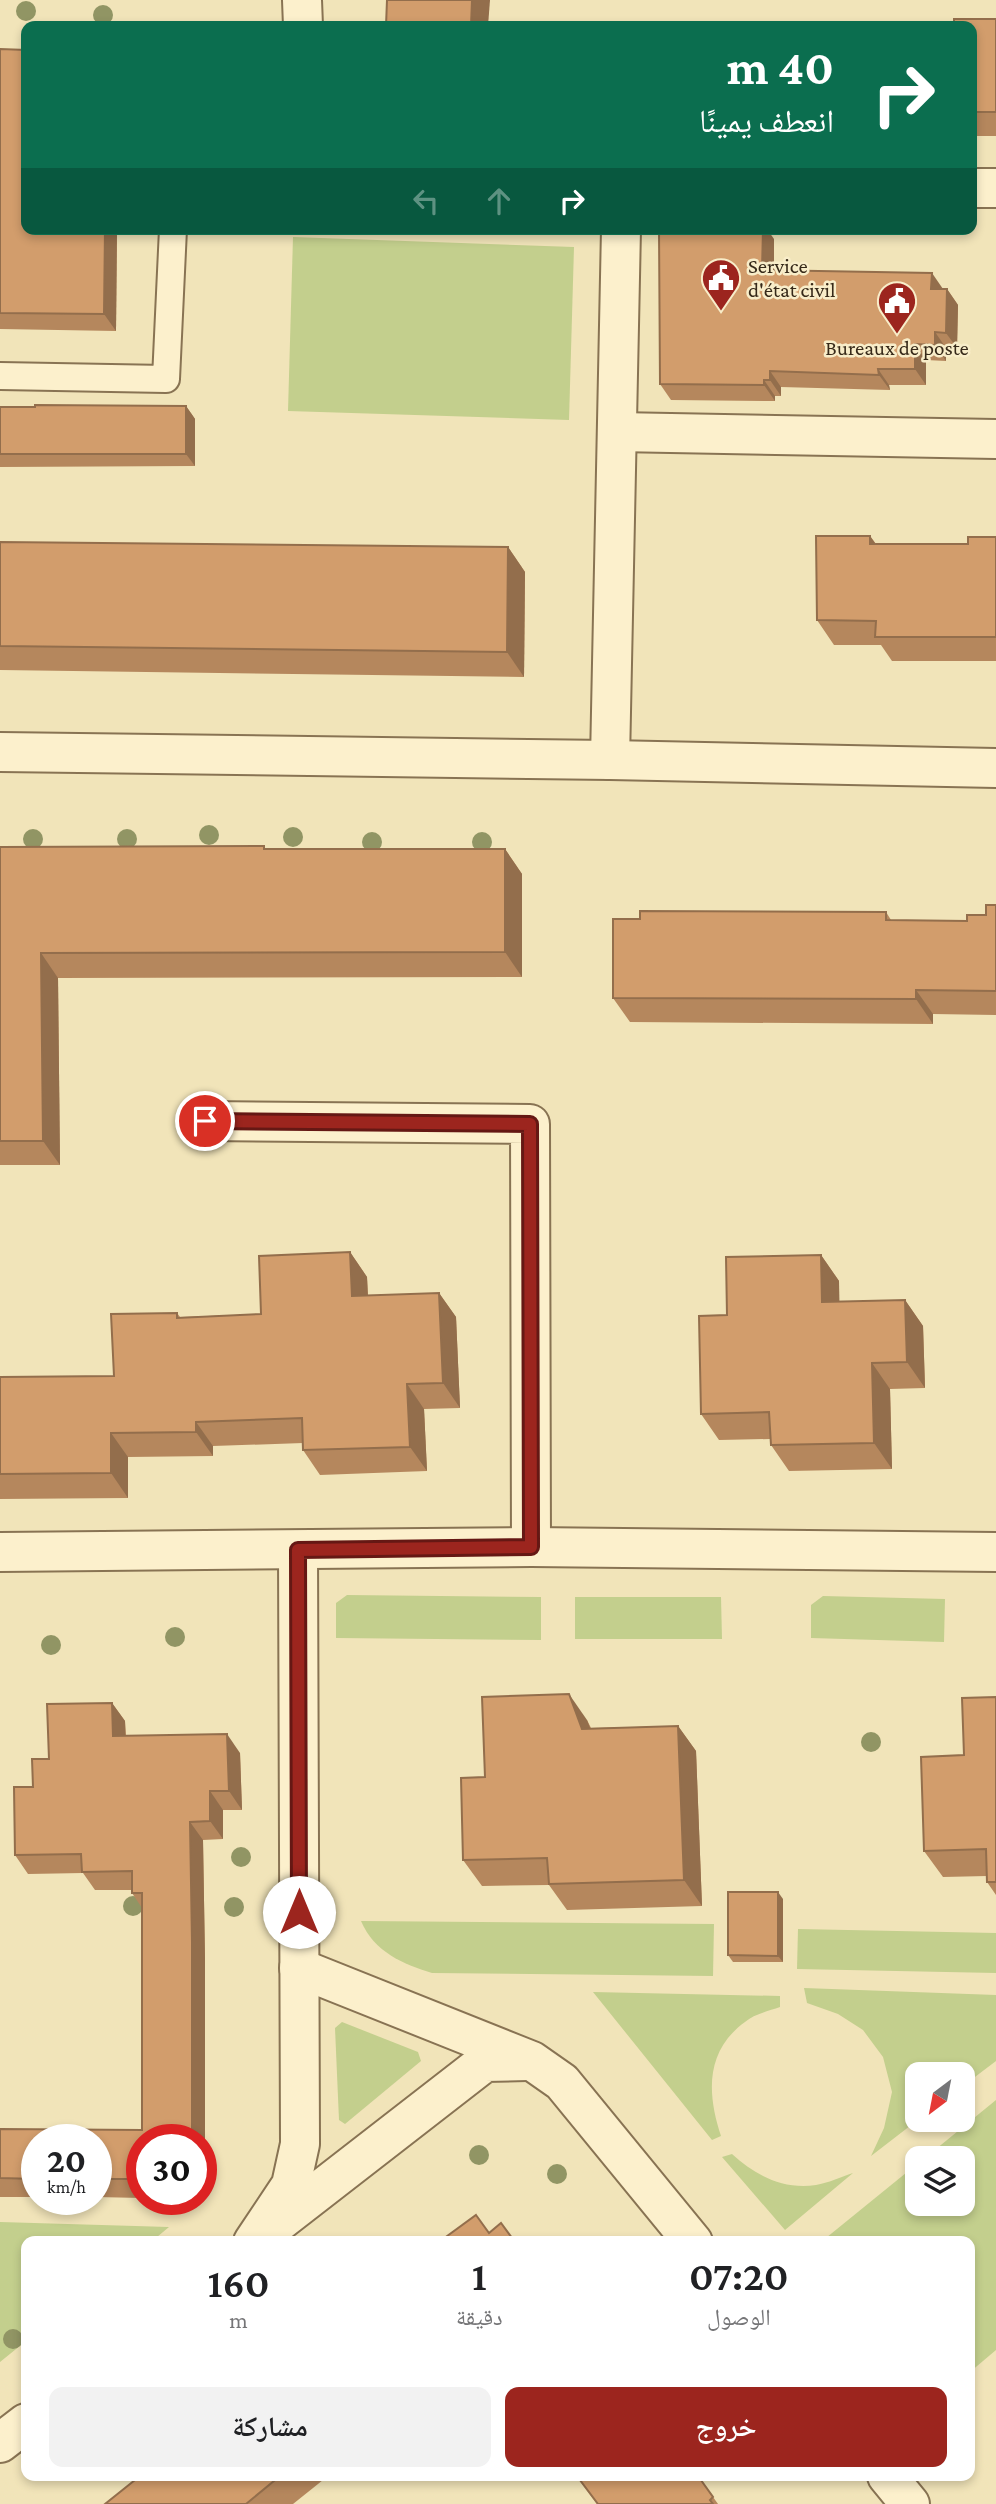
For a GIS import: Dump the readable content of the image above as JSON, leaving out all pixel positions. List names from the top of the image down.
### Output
{
  "places": {
    "public building": ["Service d'état civil", "Bureaux de poste"]
  },
  "north": "bottom left",
  "page": {
    "turn": ["40 m", "انعطف يمينًا"],
    "speed": "20 km/h",
    "limit": "30",
    "eta": [
      "07:20",
      "الوصول",
      "1",
      "دقيقة",
      "160",
      "m"
    ],
    "buttons": ["خروج", "مشاركة"]
  }
}
